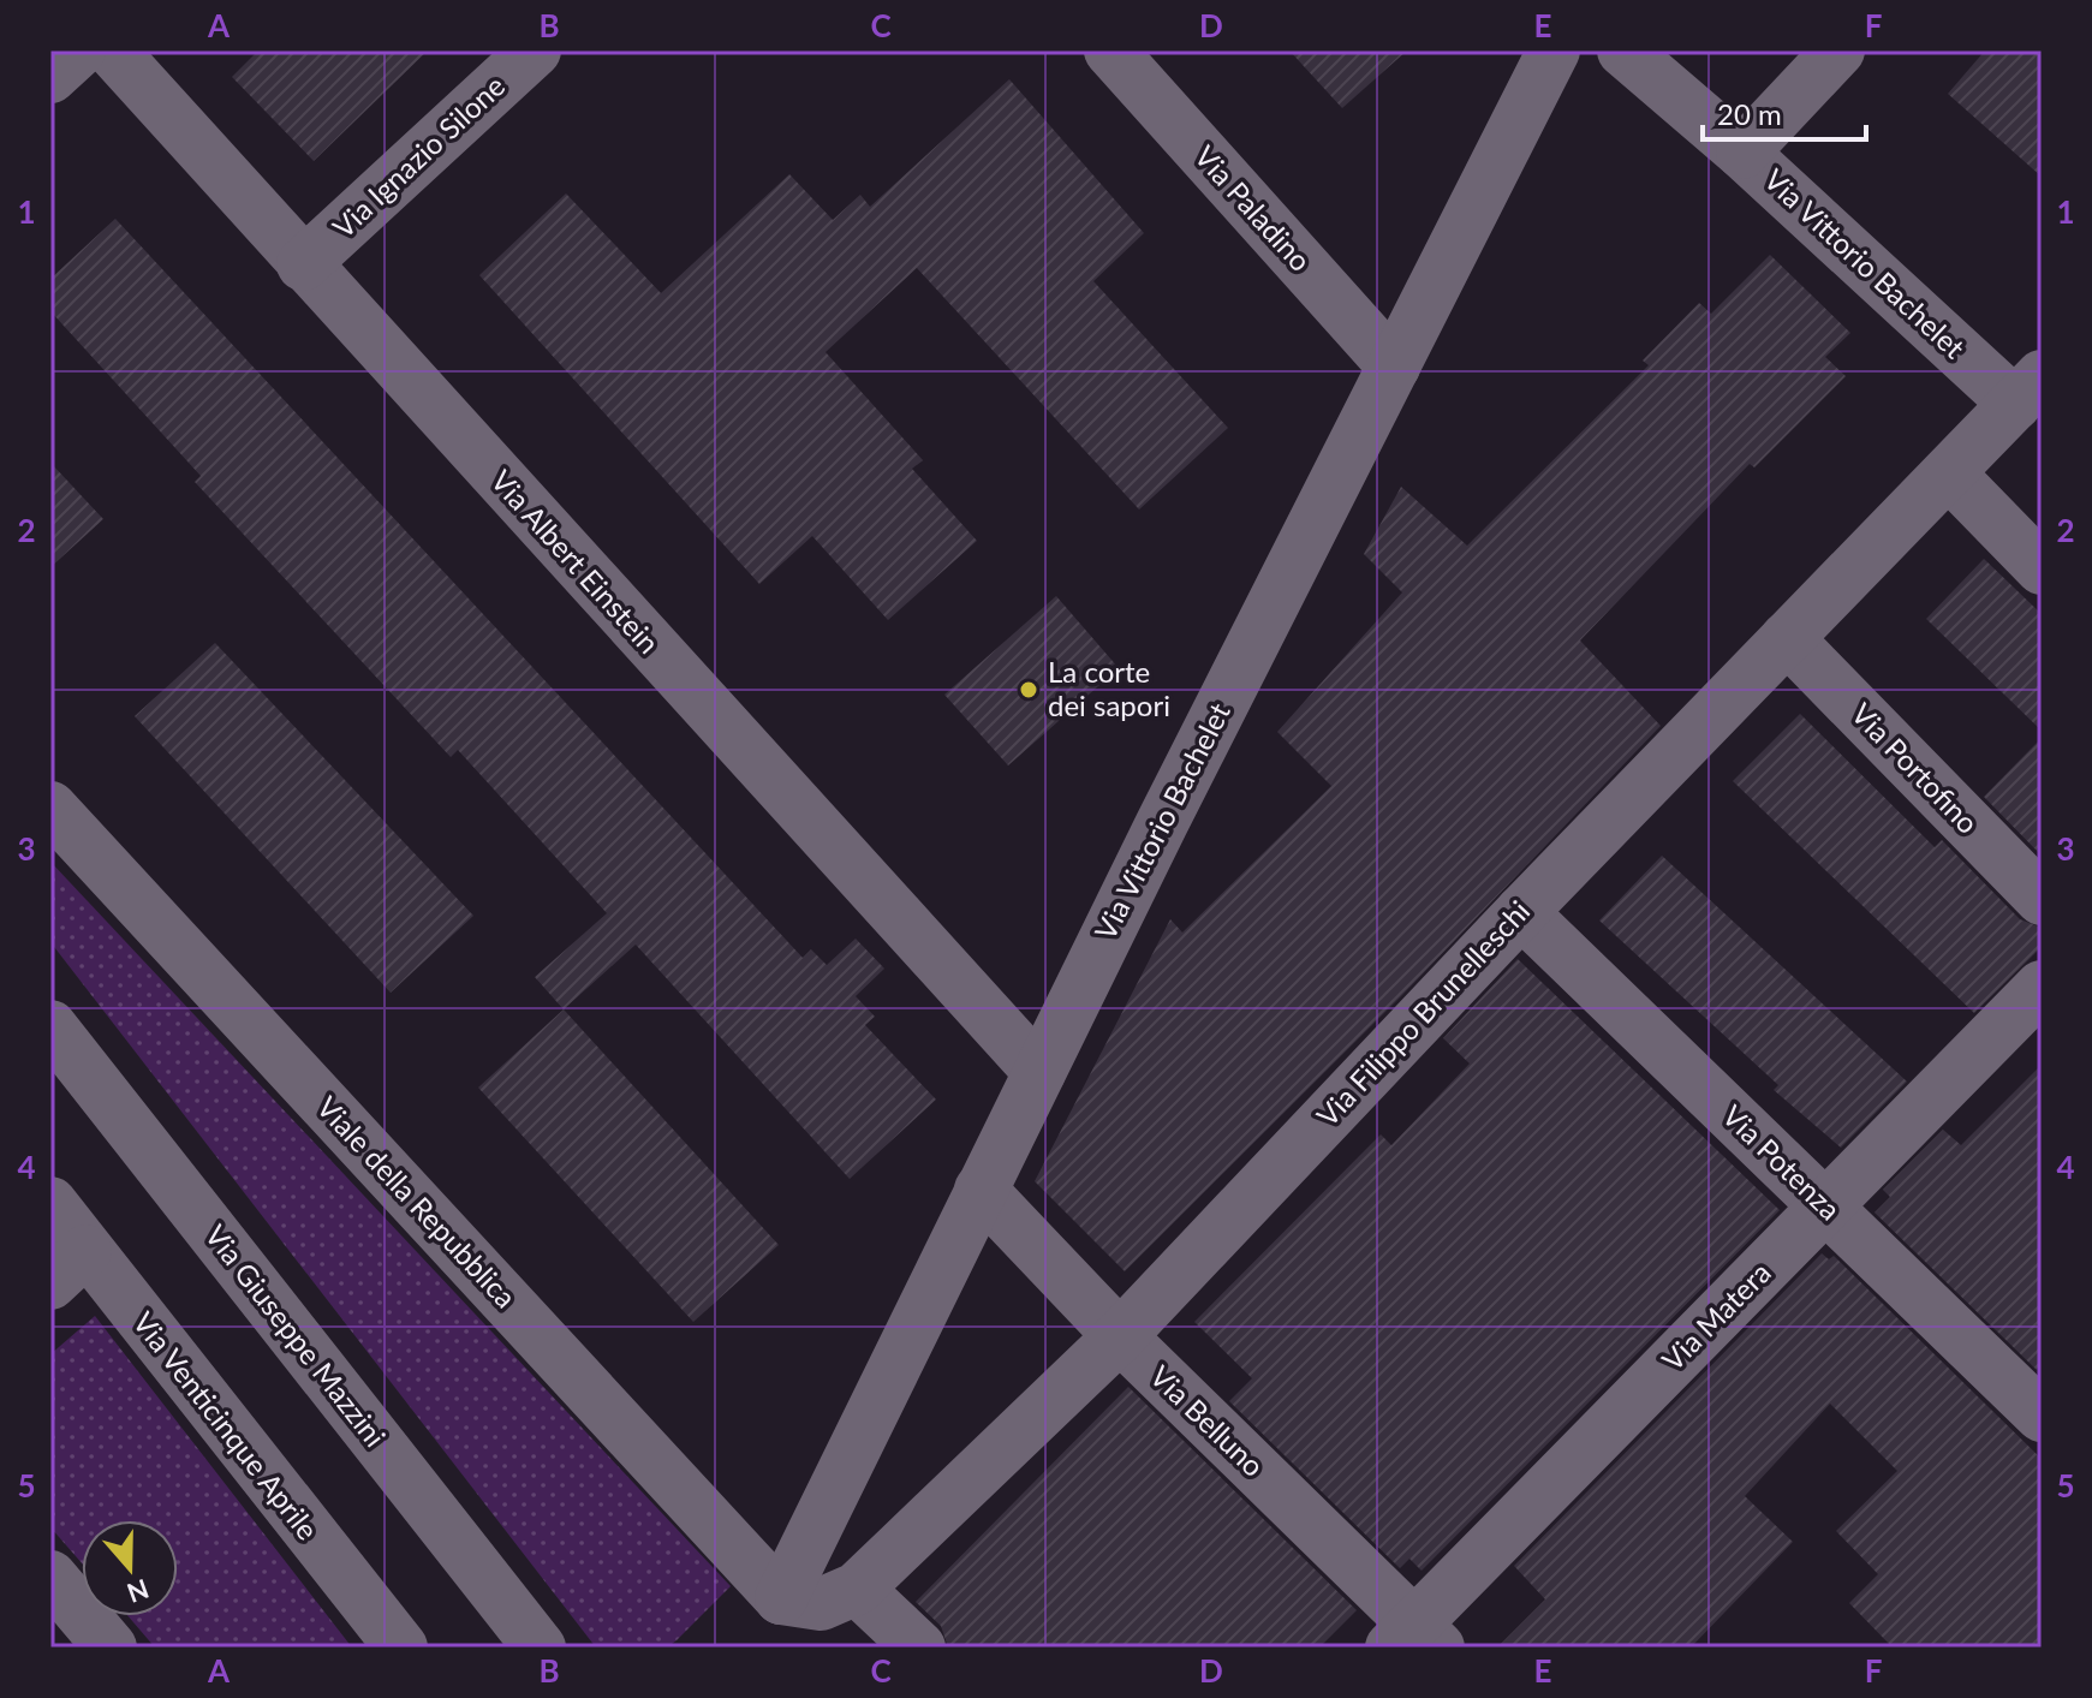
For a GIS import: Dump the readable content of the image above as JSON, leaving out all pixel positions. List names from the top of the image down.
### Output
{
  "streets": {
    "street": [
      "Via Ignazio Silone",
      "Via Paladino",
      "Via Vittorio Bachelet",
      "Via Albert Einstein",
      "Via Portofino",
      "Via Filippo Brunelleschi",
      "Via Potenza",
      "Viale della Repubblica",
      "Via Matera",
      "Via Giuseppe Mazzini",
      "Via Belluno",
      "Via Venticinque Aprile"
    ]
  },
  "crossings": [
    ["Via Ignazio Silone", "Via Albert Einstein"],
    ["Via Paladino", "Via Vittorio Bachelet"],
    ["Via Vittorio Bachelet", "Via Albert Einstein"],
    ["Via Vittorio Bachelet", "Via Filippo Brunelleschi"],
    ["Via Vittorio Bachelet", "Viale della Repubblica"],
    ["Via Vittorio Bachelet", "Via Belluno"],
    ["Via Portofino", "Via Filippo Brunelleschi"],
    ["Via Filippo Brunelleschi", "Via Potenza"],
    ["Via Filippo Brunelleschi", "Viale della Repubblica"],
    ["Via Filippo Brunelleschi", "Via Belluno"],
    ["Via Potenza", "Via Matera"],
    ["Via Matera", "Via Belluno"]
  ],
  "places": ["La corte dei sapori"],
  "scale_bar": "20 m",
  "north": "bottom",
  "grid": {
    "columns": [
      "A",
      "B",
      "C",
      "D",
      "E",
      "F"
    ],
    "rows": [
      "1",
      "2",
      "3",
      "4",
      "5"
    ]
  }
}
